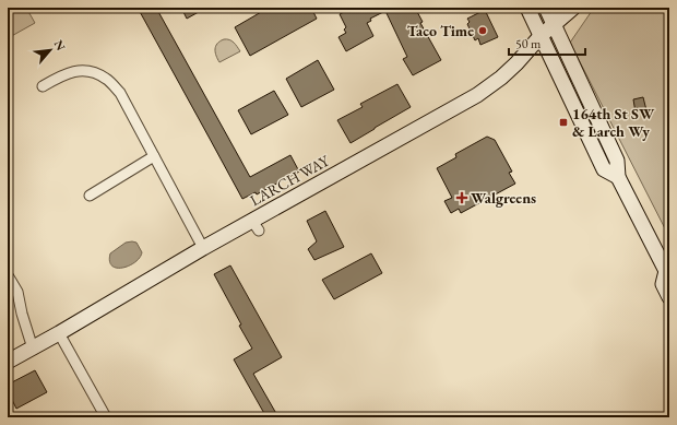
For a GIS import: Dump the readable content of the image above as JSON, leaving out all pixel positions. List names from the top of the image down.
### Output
{
  "streets": {
    "main road": ["LARCH WAY"]
  },
  "places": {
    "other": ["Taco Time"],
    "transit": ["164th St SW & Larch Wy"],
    "health": ["Walgreens"]
  },
  "scale_bar": "50 m",
  "north": "top right"
}
